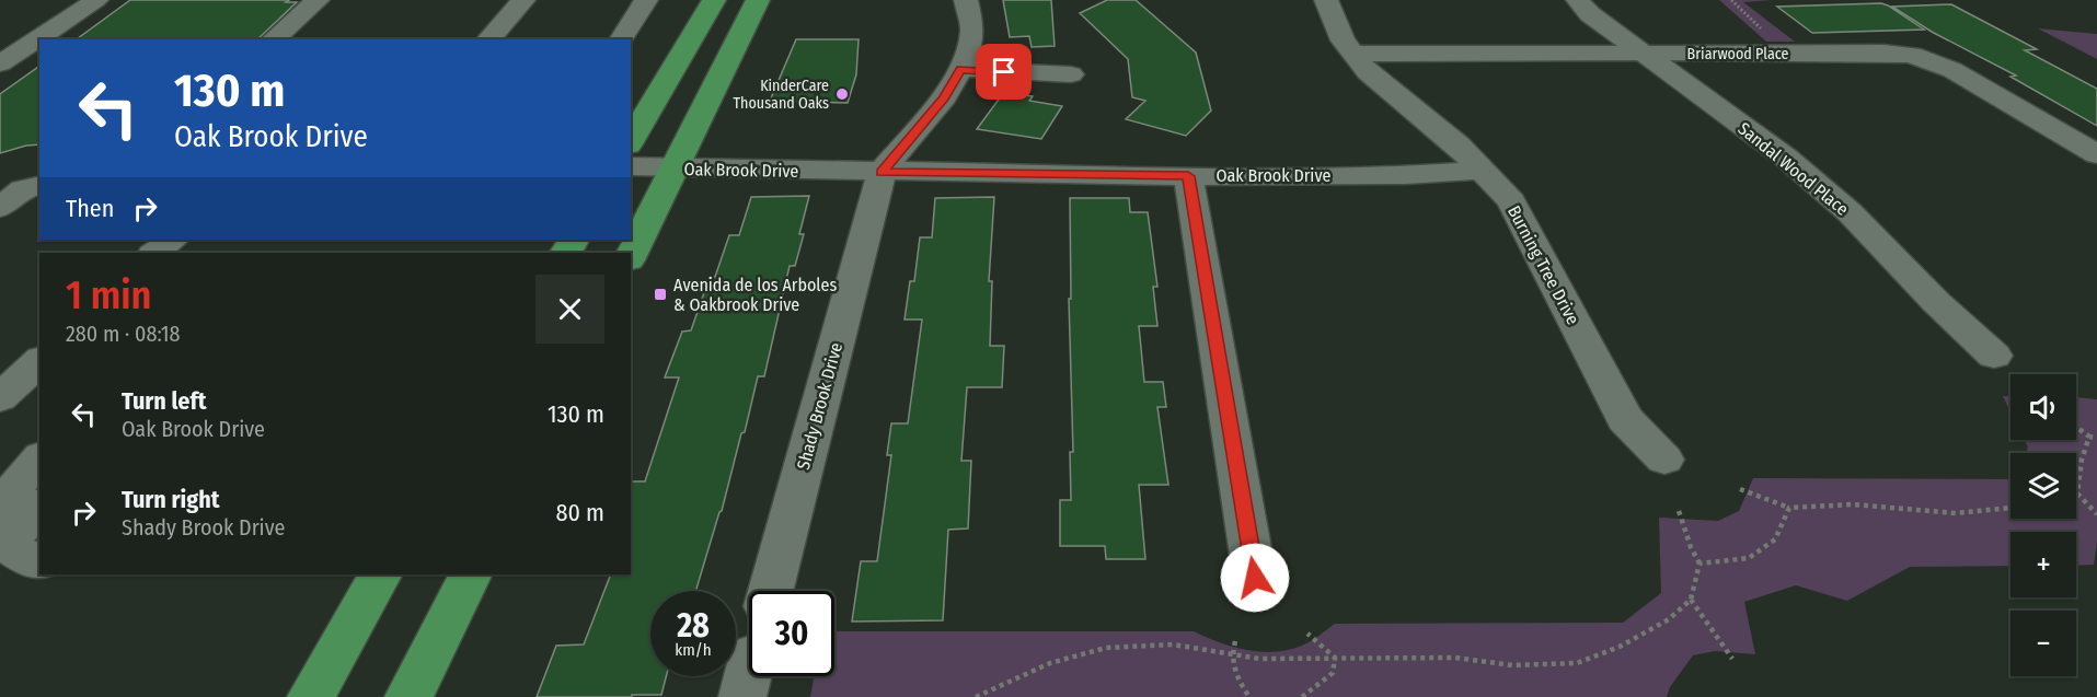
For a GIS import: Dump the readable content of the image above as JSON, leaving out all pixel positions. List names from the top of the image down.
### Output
{
  "streets": {
    "street": [
      "Briarwood Place",
      "Sandal Wood Place",
      "Oak Brook Drive",
      "Burning Tree Drive",
      "Shady Brook Drive"
    ]
  },
  "crossings": [
    ["Briarwood Place", "Sandal Wood Place"],
    ["Briarwood Place", "Burning Tree Drive"],
    ["Oak Brook Drive", "Burning Tree Drive"],
    ["Oak Brook Drive", "Shady Brook Drive"]
  ],
  "places": {
    "other": ["KinderCare Thousand Oaks"],
    "transit": ["Avenida de los Arboles & Oakbrook Drive"]
  },
  "page": {
    "turn": ["130 m", "Oak Brook Drive"],
    "then": "Then",
    "heading": ["1 min", "280 m · 08:18"],
    "list": [
      {
        "name": "Turn left",
        "note": "Oak Brook Drive",
        "value": "130 m"
      },
      {
        "name": "Turn right",
        "note": "Shady Brook Drive",
        "value": "80 m"
      }
    ],
    "map_buttons": ["+", "−"],
    "speed": "28 km/h",
    "limit": "30"
  }
}
